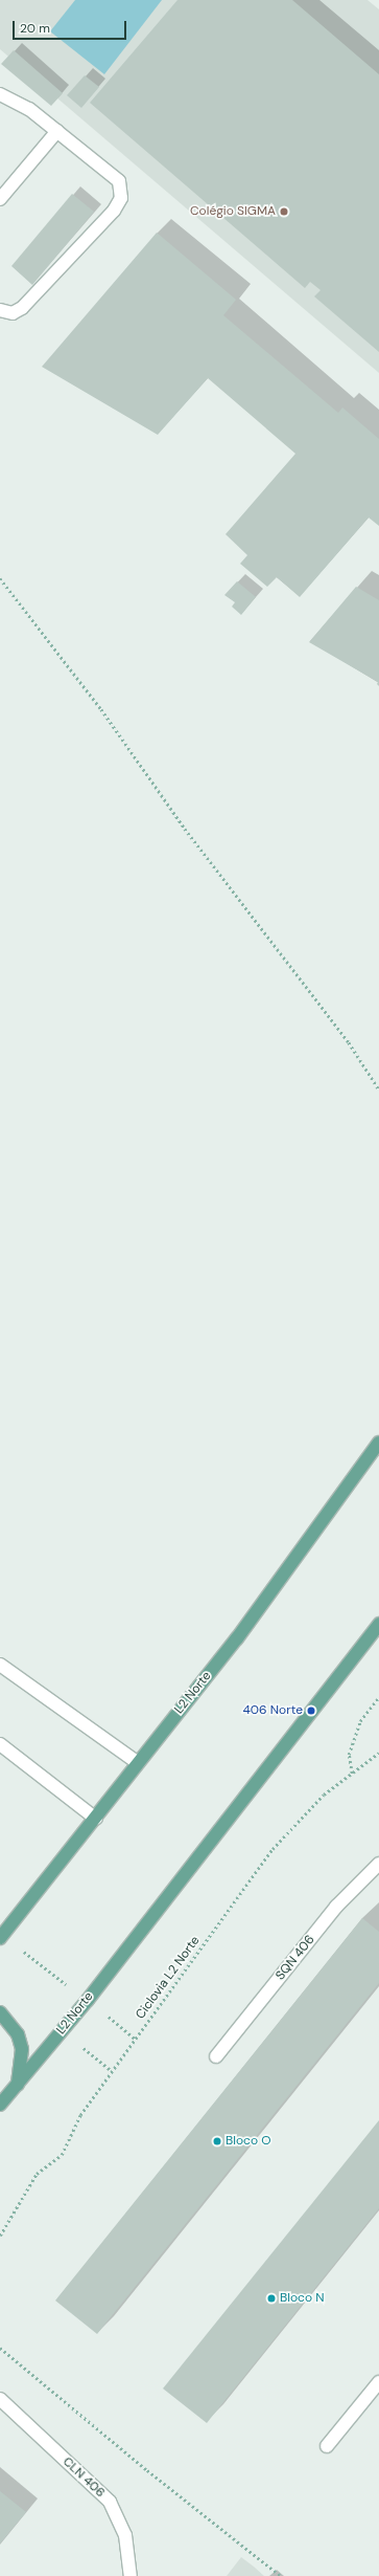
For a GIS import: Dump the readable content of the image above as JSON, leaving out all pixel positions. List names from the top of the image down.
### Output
{
  "streets": {
    "main road": ["L2 Norte"],
    "street": ["SQN 406", "CLN 406"],
    "path": ["Ciclovia L2 Norte"]
  },
  "places": [
    "Colégio SIGMA",
    "406 Norte",
    "Bloco O",
    "Bloco N"
  ],
  "scale_bar": "20 m"
}
